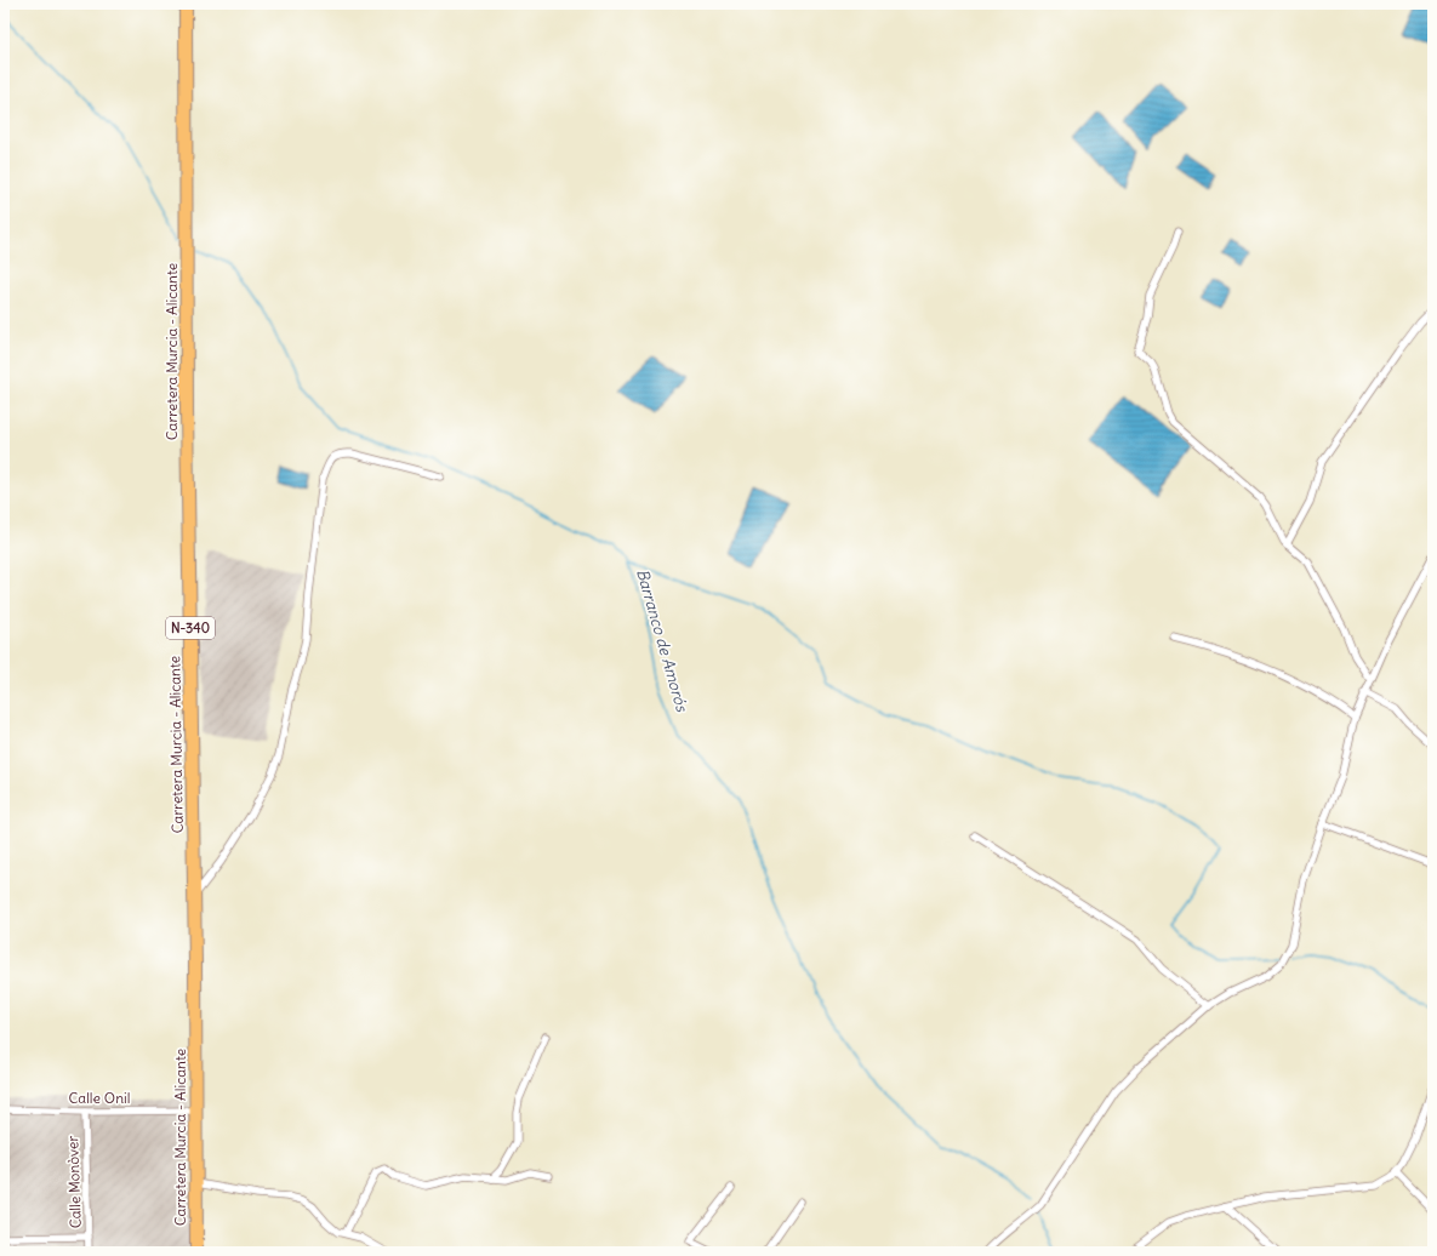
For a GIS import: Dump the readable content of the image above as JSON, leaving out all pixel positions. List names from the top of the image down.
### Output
{
  "streets": {
    "highway": ["Carretera Murcia - Alicante", "N-340"],
    "street": ["Calle Onil", "Calle Monòver"]
  },
  "crossings": [
    ["Carretera Murcia - Alicante", "Calle Onil"],
    ["Calle Onil", "Calle Monòver"]
  ],
  "water": ["Barranco de Amorós"]
}
